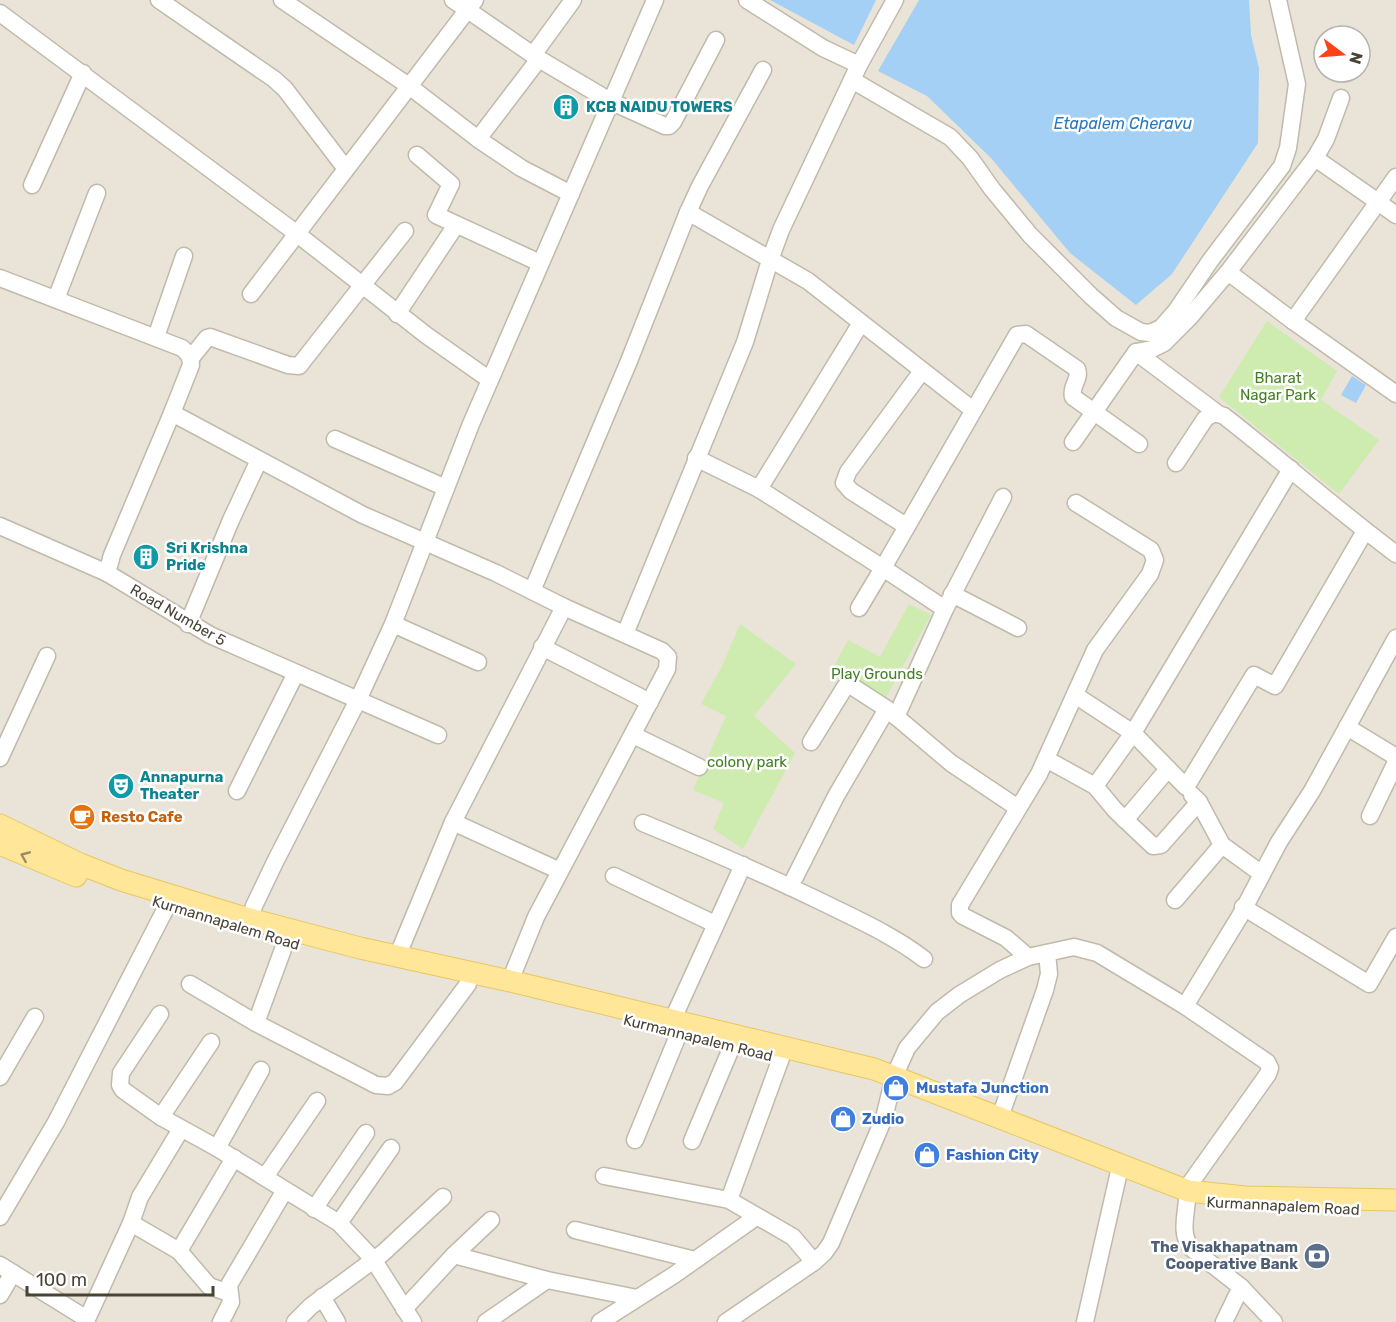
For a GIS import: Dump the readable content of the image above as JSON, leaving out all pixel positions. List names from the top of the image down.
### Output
{
  "streets": {
    "main road": ["Kurmannapalem Road"],
    "street": ["Road Number 5"]
  },
  "water": ["Etapalem Cheravu"],
  "parks": ["Bharat Nagar Park", "Play Grounds", "colony park"],
  "places": {
    "building": ["KCB NAIDU TOWERS", "Sri Krishna Pride"],
    "theatre": ["Annapurna Theater"],
    "cafe": ["Resto Cafe"],
    "shop": ["Mustafa Junction", "Zudio", "Fashion City"],
    "bank": ["The Visakhapatnam Cooperative Bank"]
  },
  "scale_bar": "100 m",
  "north": "right"
}
